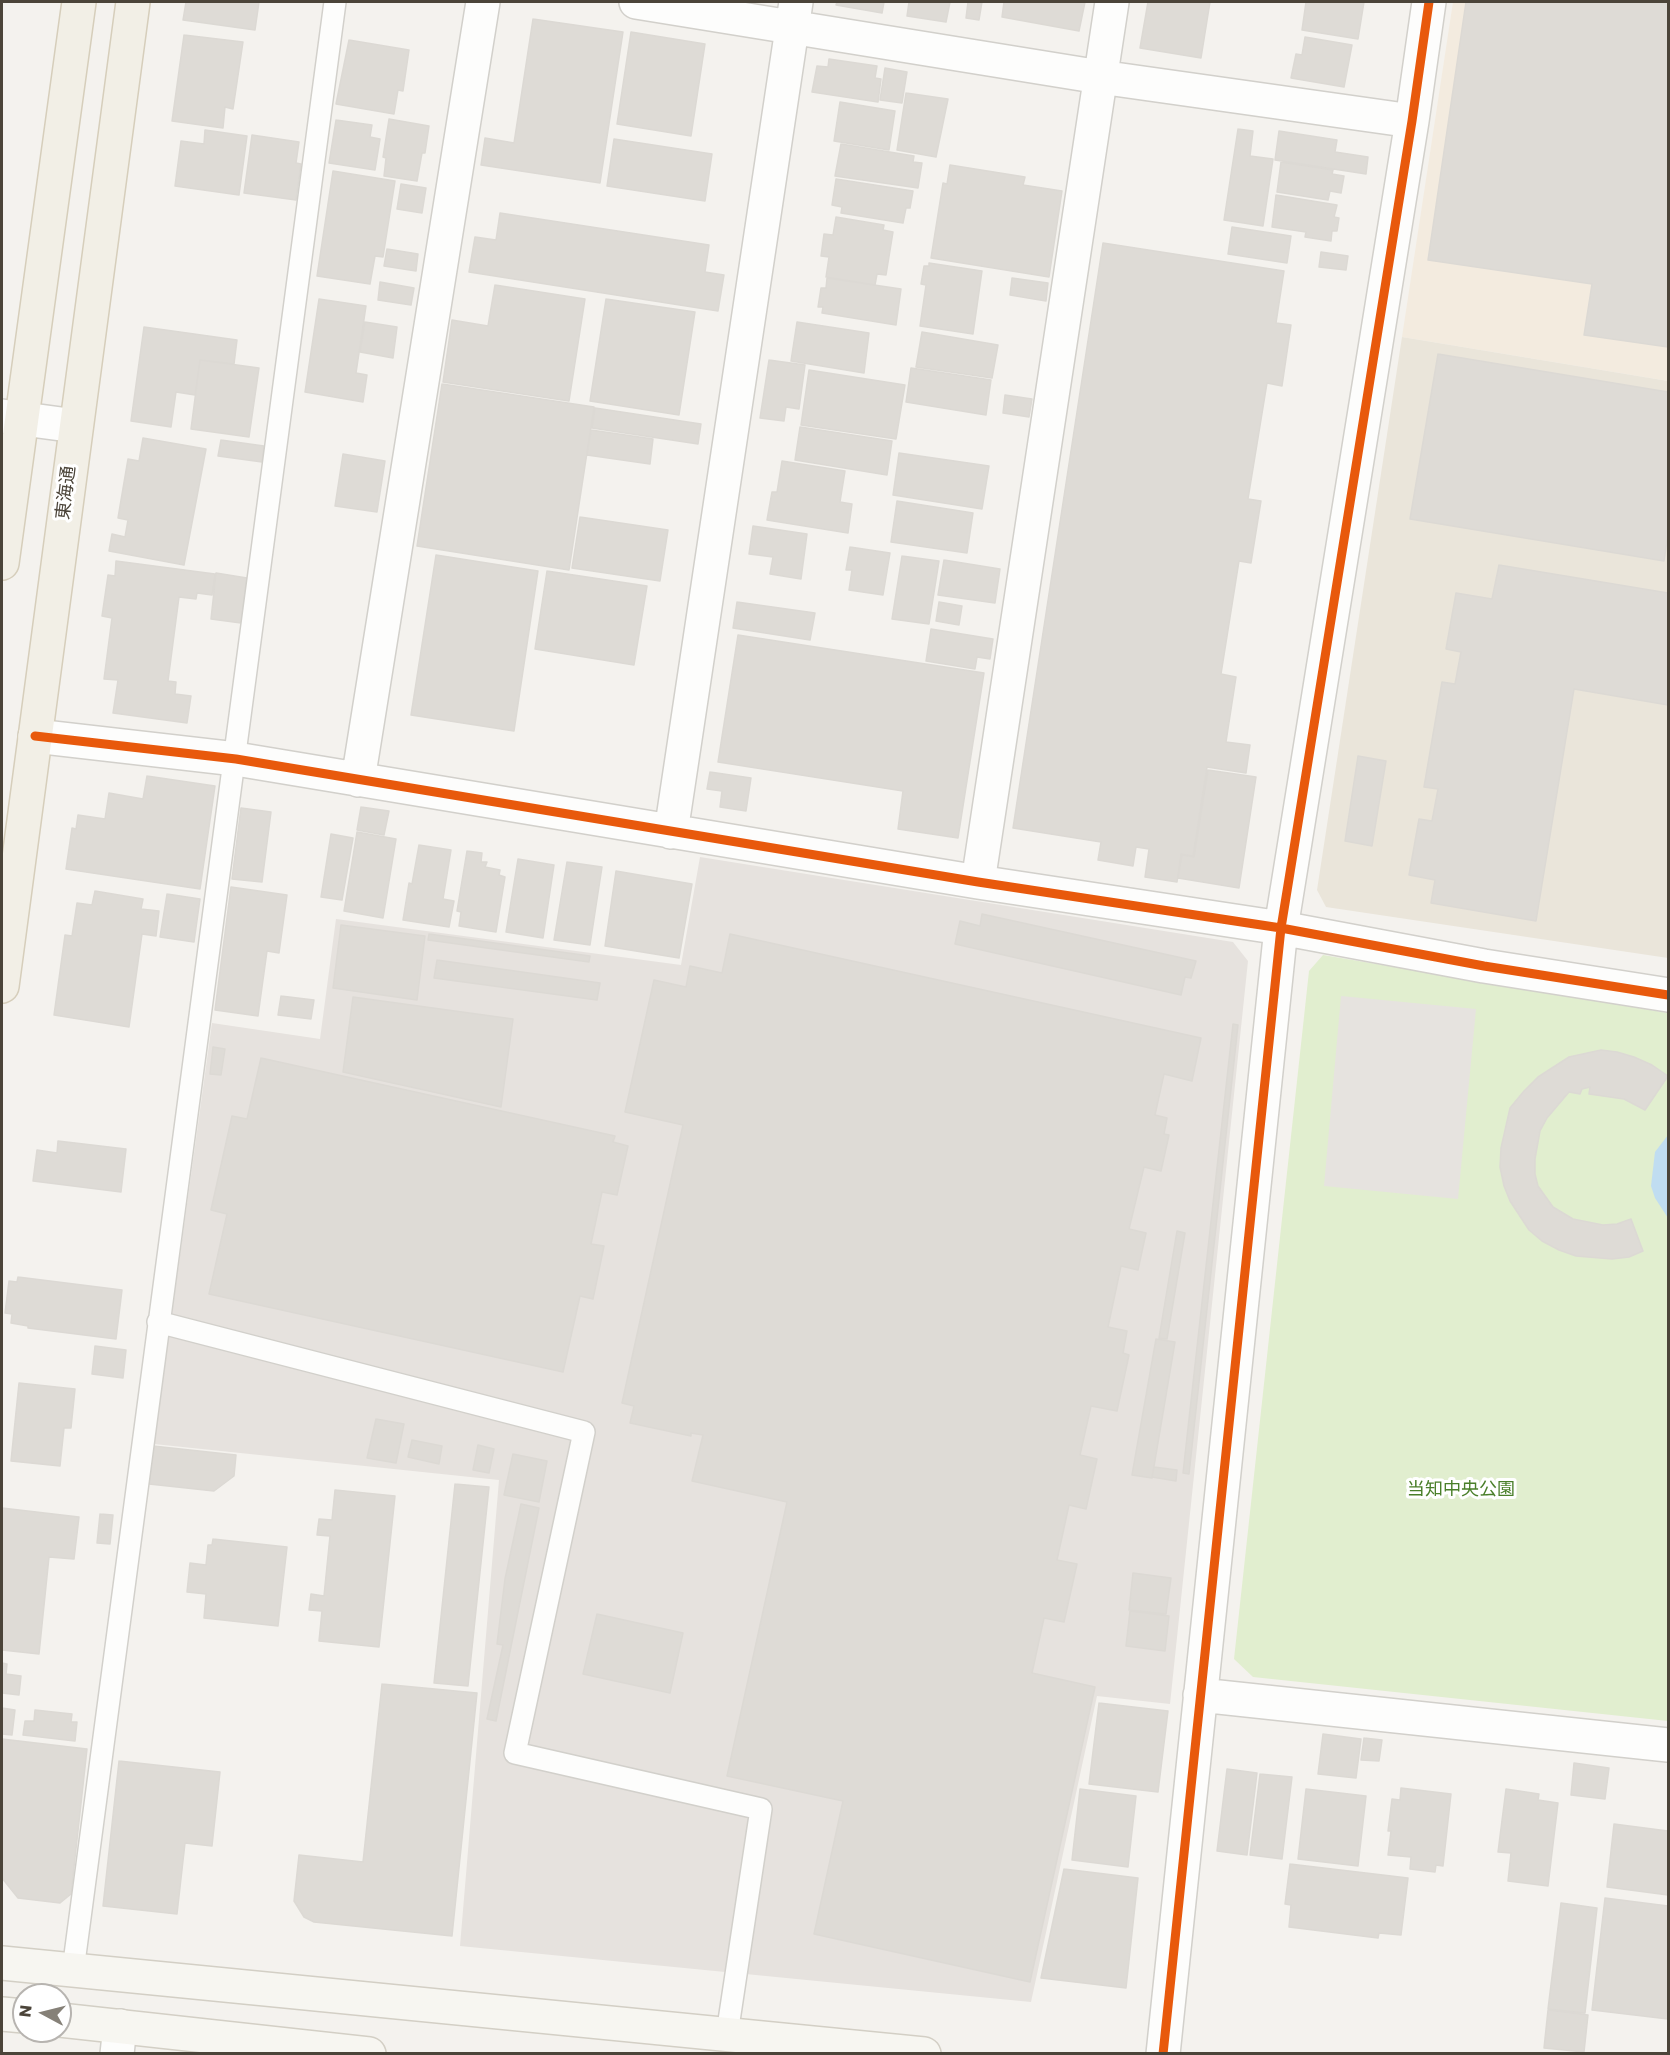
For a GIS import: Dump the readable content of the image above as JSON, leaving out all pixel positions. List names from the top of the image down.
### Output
{
  "streets": {
    "main road": ["東海通"]
  },
  "parks": ["当知中央公園"],
  "north": "left"
}
